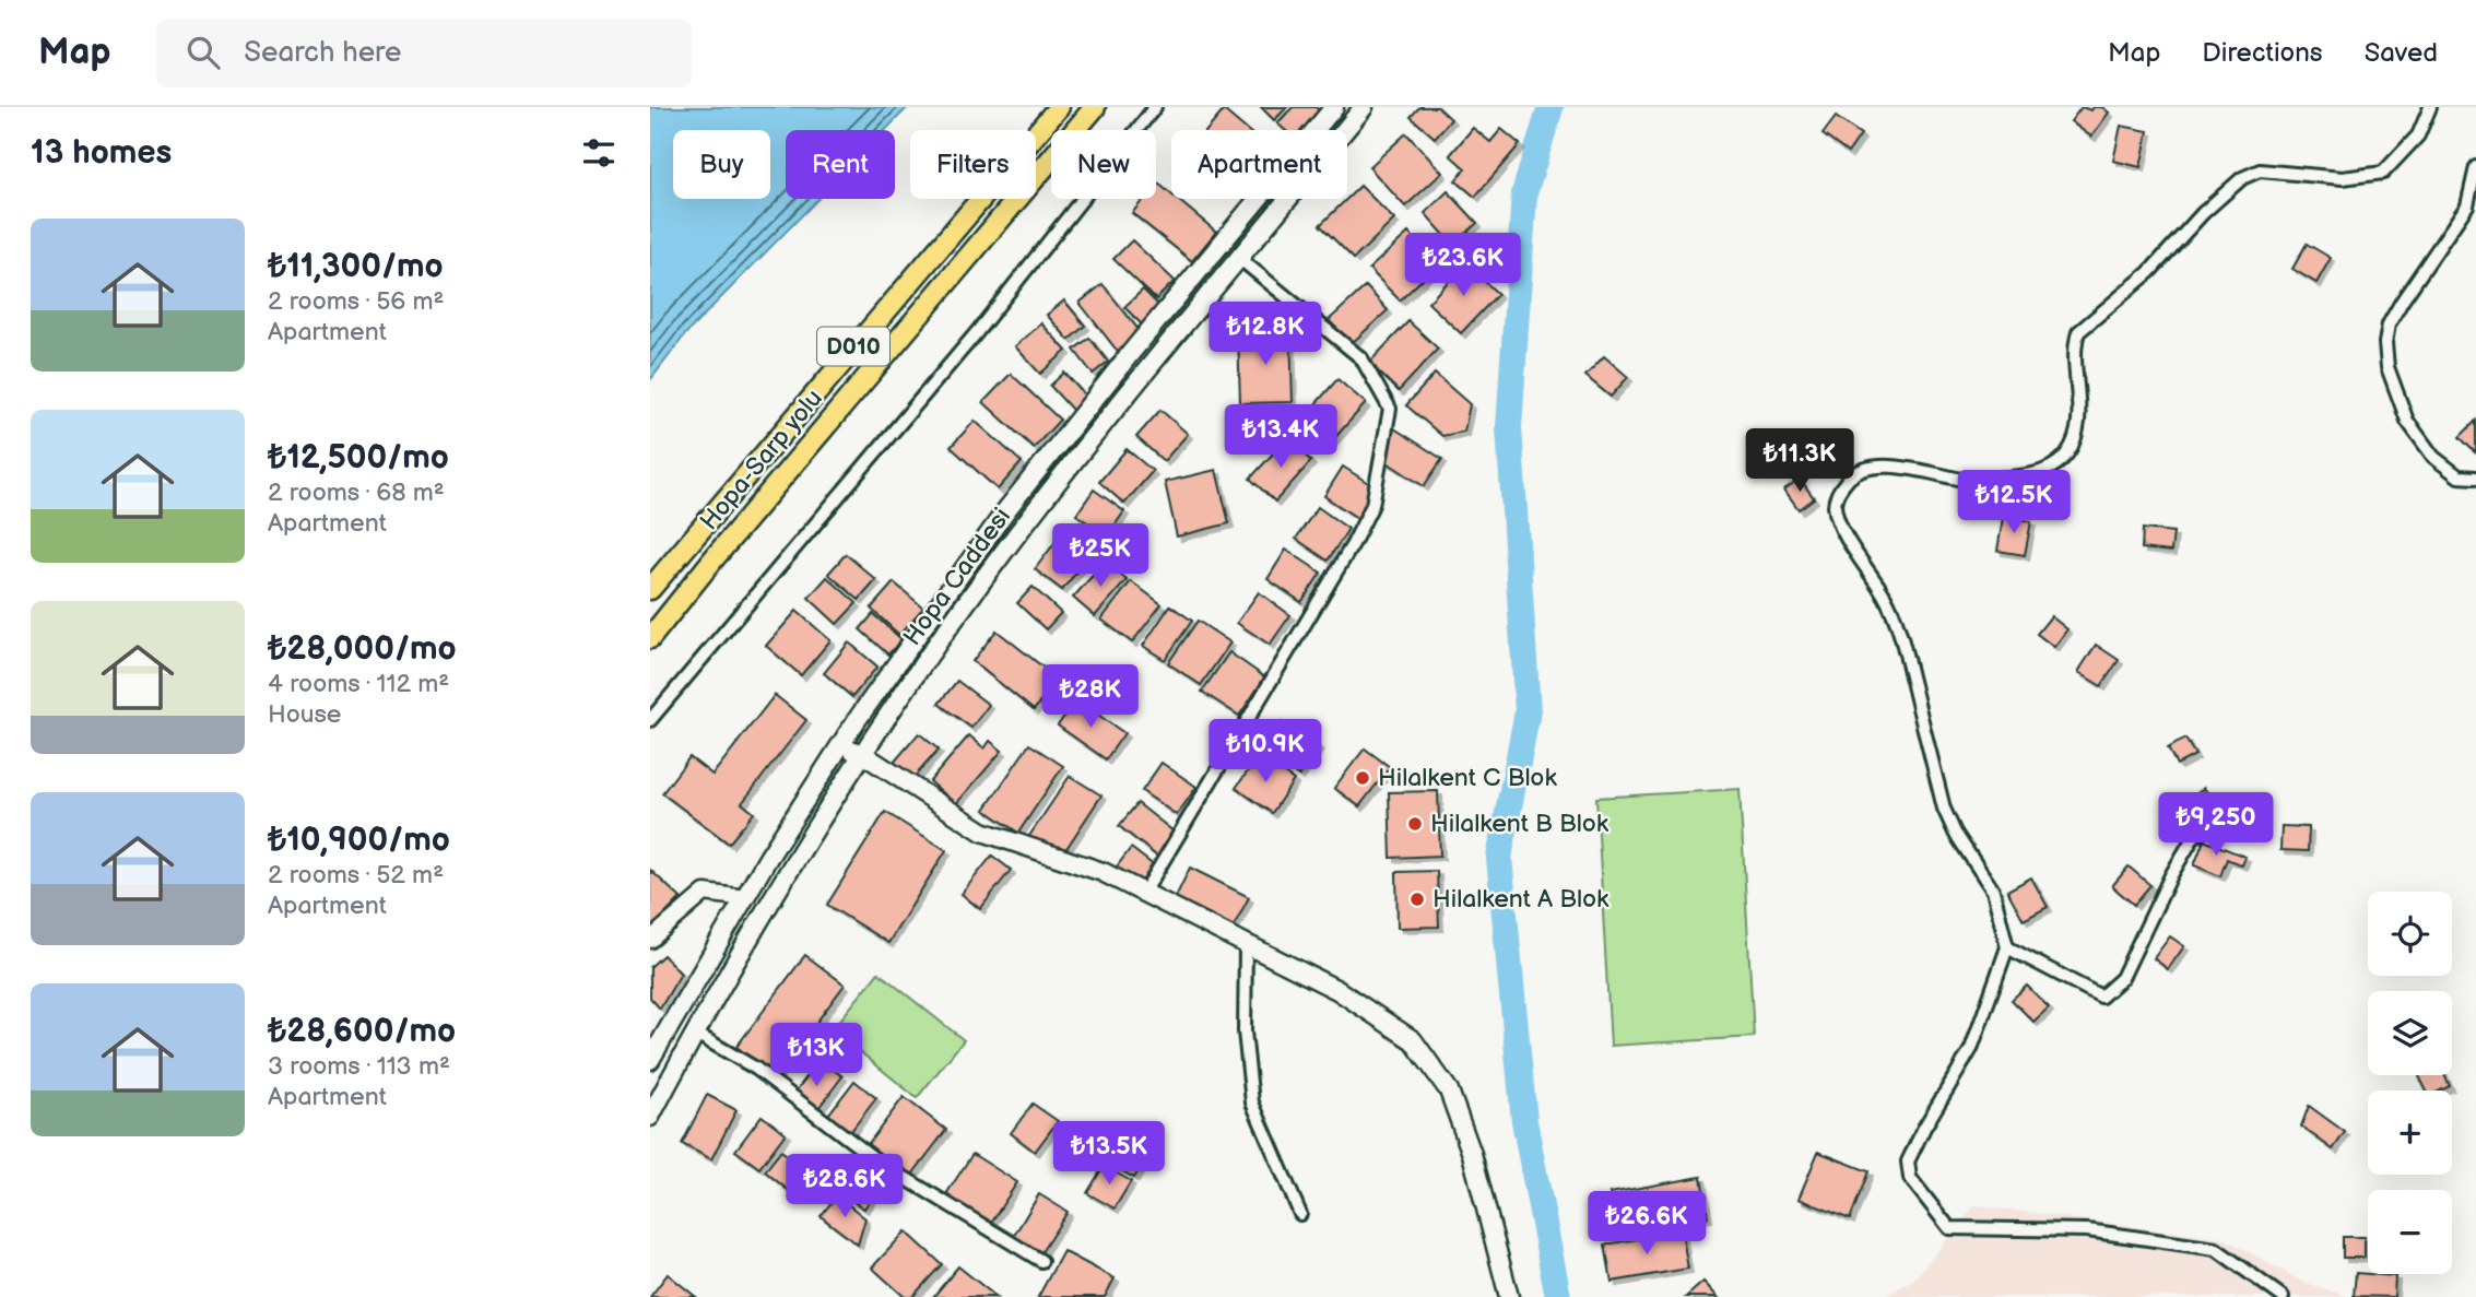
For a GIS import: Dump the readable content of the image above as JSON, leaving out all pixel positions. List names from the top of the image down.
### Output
{
  "streets": {
    "highway": ["D010", "Hopa-Sarp yolu"],
    "main road": ["Hopa Caddesi"]
  },
  "places": ["Hilalkent C Blok", "Hilalkent B Blok", "Hilalkent A Blok"],
  "page": {
    "header": "Map",
    "search": "Search here",
    "nav": ["Map", "Directions", "Saved"],
    "heading": "13 homes",
    "chip": [
      "Buy",
      "Rent",
      "Filters",
      "New",
      "Apartment"
    ],
    "list": [
      {
        "name": "₺11,300/mo",
        "note": "2 rooms · 56 m² · Apartment"
      },
      {
        "name": "₺12,500/mo",
        "note": "2 rooms · 68 m² · Apartment"
      },
      {
        "name": "₺28,000/mo",
        "note": "4 rooms · 112 m² · House"
      },
      {
        "name": "₺10,900/mo",
        "note": "2 rooms · 52 m² · Apartment"
      },
      {
        "name": "₺28,600/mo",
        "note": "3 rooms · 113 m² · Apartment"
      }
    ],
    "price": [
      "₺23.6K",
      "₺12.8K",
      "₺13.4K",
      "₺11.3K",
      "₺12.5K",
      "₺25K",
      "₺28K",
      "₺10.9K",
      "₺9,250",
      "₺13K",
      "₺13.5K",
      "₺28.6K",
      "₺26.6K"
    ],
    "map_buttons": ["+", "−"]
  }
}
